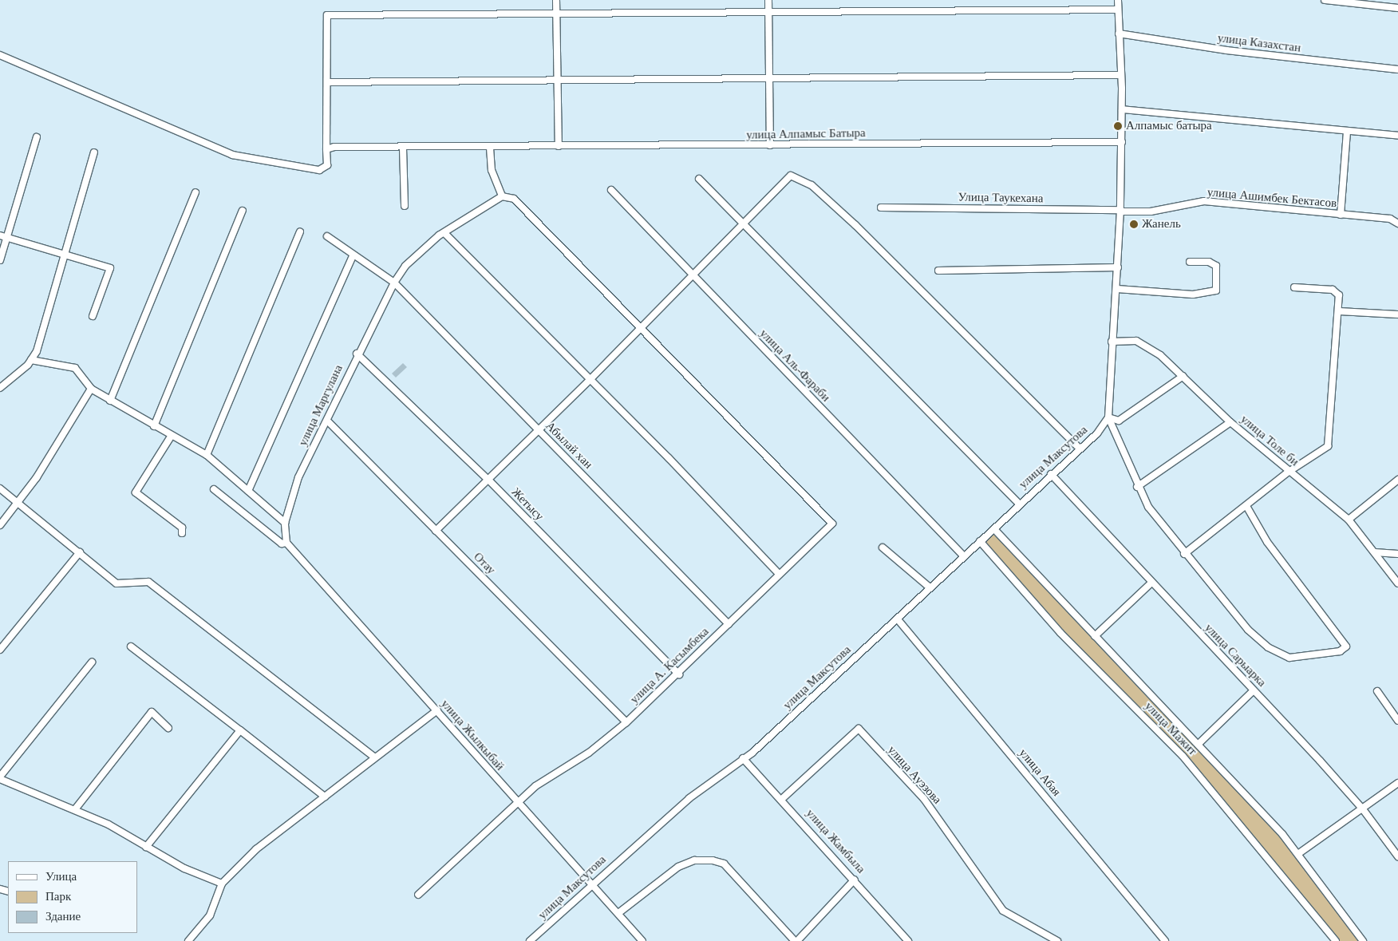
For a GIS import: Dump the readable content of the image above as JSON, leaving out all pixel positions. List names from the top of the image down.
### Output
{
  "streets": {
    "street": [
      "улица Казахстан",
      "улица Алпамыс Батыра",
      "Улица Таукехана",
      "улица Ашимбек Бектасов",
      "улица Аль-Фараби",
      "улица Маргулана",
      "улица Толе би",
      "Абылай хан",
      "улица Максутова",
      "Жетысу",
      "Отау",
      "улица Сарыарка",
      "улица А. Касымбека",
      "улица Мажит",
      "улица Жылкыбай",
      "улица Абая",
      "улица Ауэзова",
      "улица Жамбыла"
    ]
  },
  "crossings": [
    ["Улица Таукехана", "улица Ашимбек Бектасов"],
    ["улица Аль-Фараби", "улица Максутова"],
    ["улица Маргулана", "Абылай хан"],
    ["улица Маргулана", "Жетысу"],
    ["улица Маргулана", "Отау"],
    ["улица Маргулана", "улица Жылкыбай"],
    ["Абылай хан", "улица А. Касымбека"],
    ["улица Максутова", "улица Сарыарка"],
    ["улица Максутова", "улица Мажит"],
    ["улица Максутова", "улица Жылкыбай"],
    ["улица Максутова", "улица Абая"],
    ["улица Максутова", "улица Жамбыла"],
    ["Жетысу", "улица А. Касымбека"],
    ["Отау", "улица А. Касымбека"],
    ["улица А. Касымбека", "улица Жылкыбай"],
    ["улица Ауэзова", "улица Жамбыла"]
  ],
  "places": ["Алпамыс батыра", "Жанель"],
  "legend": ["Улица", "Парк", "Здание"]
}
